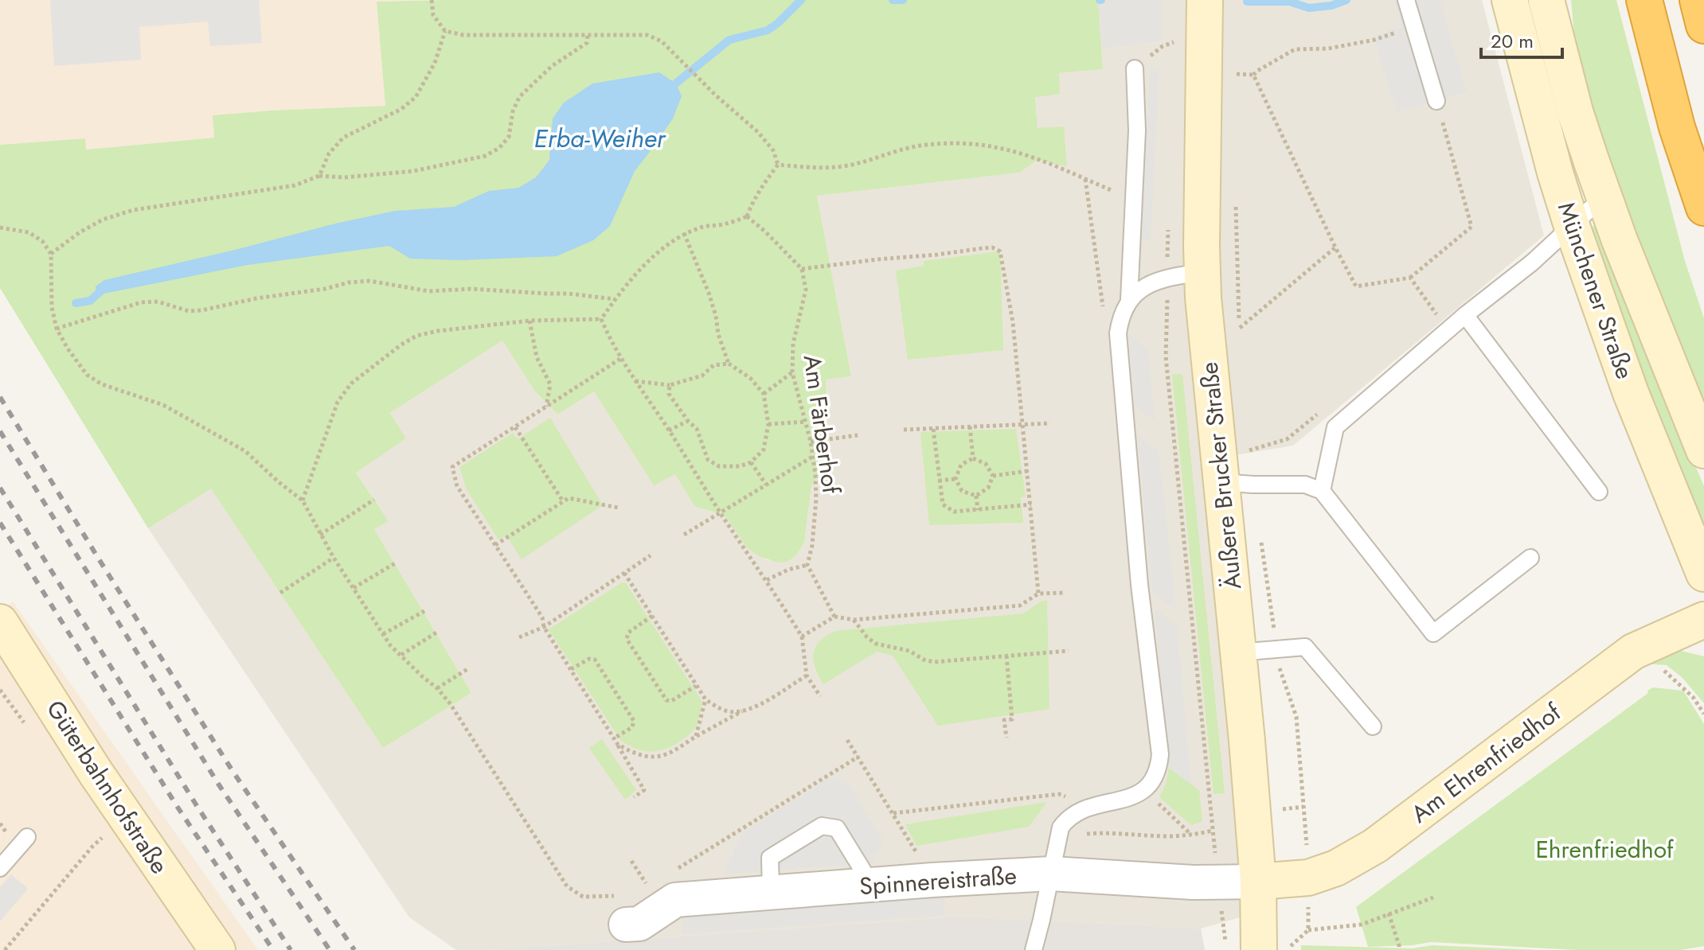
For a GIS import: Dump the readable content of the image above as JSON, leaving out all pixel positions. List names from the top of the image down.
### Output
{
  "streets": {
    "street": [
      "Münchener Straße",
      "Äußere Brucker Straße",
      "Am Ehrenfriedhof",
      "Güterbahnhofstraße",
      "Spinnereistraße"
    ],
    "path": ["Am Färberhof"]
  },
  "crossings": [
    ["Äußere Brucker Straße", "Am Ehrenfriedhof"],
    ["Äußere Brucker Straße", "Spinnereistraße"],
    ["Am Ehrenfriedhof", "Spinnereistraße"]
  ],
  "water": ["Erba-Weiher"],
  "parks": ["Ehrenfriedhof"],
  "scale_bar": "20 m"
}
